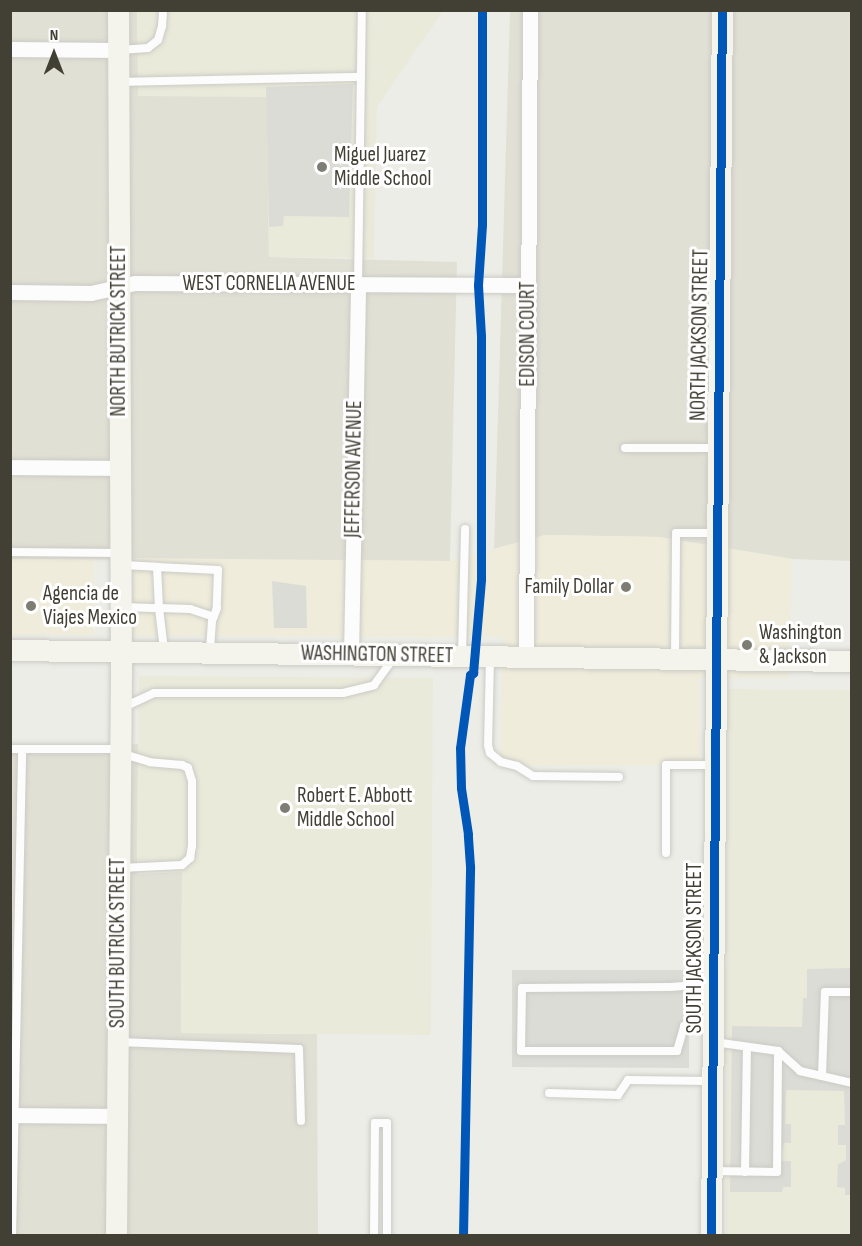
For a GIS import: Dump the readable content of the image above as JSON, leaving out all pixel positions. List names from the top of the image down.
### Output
{
  "streets": {
    "street": [
      "WEST CORNELIA AVENUE",
      "NORTH BUTRICK STREET",
      "EDISON COURT",
      "NORTH JACKSON STREET",
      "JEFFERSON AVENUE",
      "WASHINGTON STREET",
      "SOUTH BUTRICK STREET",
      "SOUTH JACKSON STREET"
    ]
  },
  "crossings": [
    ["WEST CORNELIA AVENUE", "NORTH BUTRICK STREET"],
    ["WEST CORNELIA AVENUE", "EDISON COURT"],
    ["WEST CORNELIA AVENUE", "JEFFERSON AVENUE"],
    ["NORTH BUTRICK STREET", "WASHINGTON STREET"],
    ["NORTH BUTRICK STREET", "SOUTH BUTRICK STREET"],
    ["EDISON COURT", "WASHINGTON STREET"],
    ["NORTH JACKSON STREET", "WASHINGTON STREET"],
    ["NORTH JACKSON STREET", "SOUTH JACKSON STREET"],
    ["JEFFERSON AVENUE", "WASHINGTON STREET"],
    ["WASHINGTON STREET", "SOUTH BUTRICK STREET"],
    ["WASHINGTON STREET", "SOUTH JACKSON STREET"]
  ],
  "places": [
    "Miguel Juarez Middle School",
    "Family Dollar",
    "Agencia de Viajes Mexico",
    "Washington & Jackson",
    "Robert E. Abbott Middle School"
  ],
  "north": "top"
}
